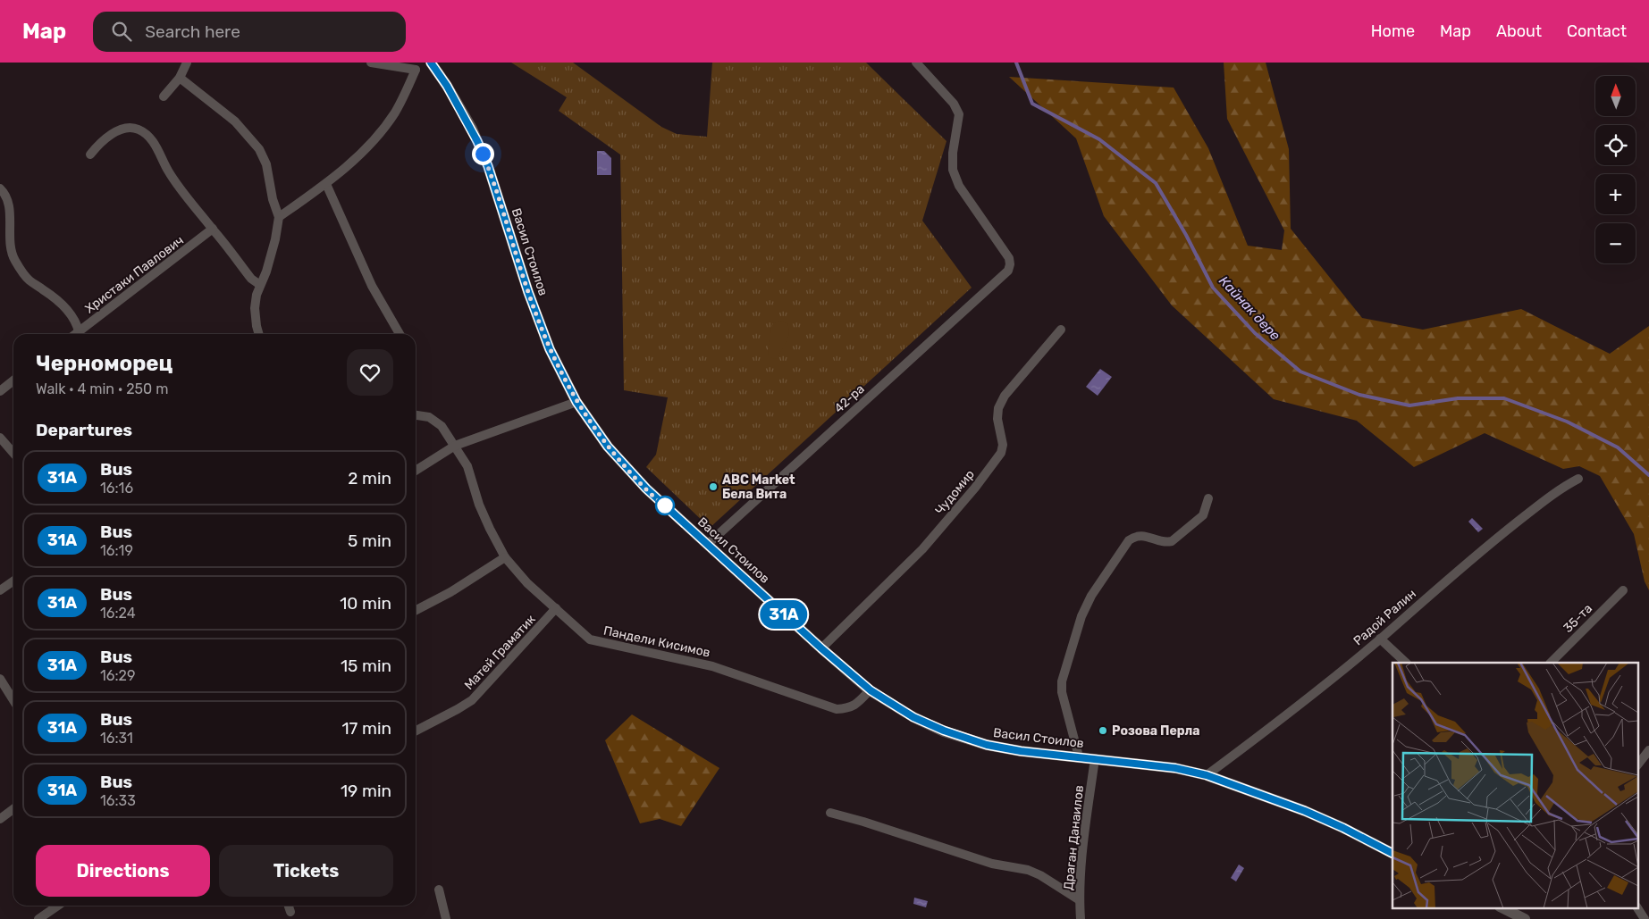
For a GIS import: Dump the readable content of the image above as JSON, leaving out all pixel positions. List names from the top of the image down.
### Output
{
  "streets": {
    "street": [
      "Васил Стоилов",
      "Христаки Павлович",
      "42-ра",
      "Чудомир",
      "Радой Ралин",
      "35-та",
      "Пандели Кисимов",
      "Матей Граматик",
      "Драган Данаилов"
    ]
  },
  "crossings": [
    ["Васил Стоилов", "42-ра"],
    ["Васил Стоилов", "Чудомир"],
    ["Васил Стоилов", "Радой Ралин"],
    ["Васил Стоилов", "Пандели Кисимов"],
    ["Васил Стоилов", "Драган Данаилов"],
    ["Пандели Кисимов", "Матей Граматик"]
  ],
  "water": ["Кайнак дере"],
  "places": ["ABC Market Бела Вита", "Розова Перла"],
  "lines": ["bus line 31А"],
  "north": "top",
  "page": {
    "header": "Map",
    "search": "Search here",
    "nav": [
      "Home",
      "Map",
      "About",
      "Contact"
    ],
    "on_map": "31А",
    "map_buttons": ["+", "−"],
    "heading": [
      ["Черноморец", "Walk · 4 min · 250 m"],
      "Departures"
    ],
    "list": [
      {
        "mark": "31А",
        "name": "Bus",
        "note": "16:16",
        "value": "2 min"
      },
      {
        "mark": "31А",
        "name": "Bus",
        "note": "16:19",
        "value": "5 min"
      },
      {
        "mark": "31А",
        "name": "Bus",
        "note": "16:24",
        "value": "10 min"
      },
      {
        "mark": "31А",
        "name": "Bus",
        "note": "16:29",
        "value": "15 min"
      },
      {
        "mark": "31А",
        "name": "Bus",
        "note": "16:31",
        "value": "17 min"
      },
      {
        "mark": "31А",
        "name": "Bus",
        "note": "16:33",
        "value": "19 min"
      }
    ],
    "buttons": ["Directions", "Tickets"]
  }
}
